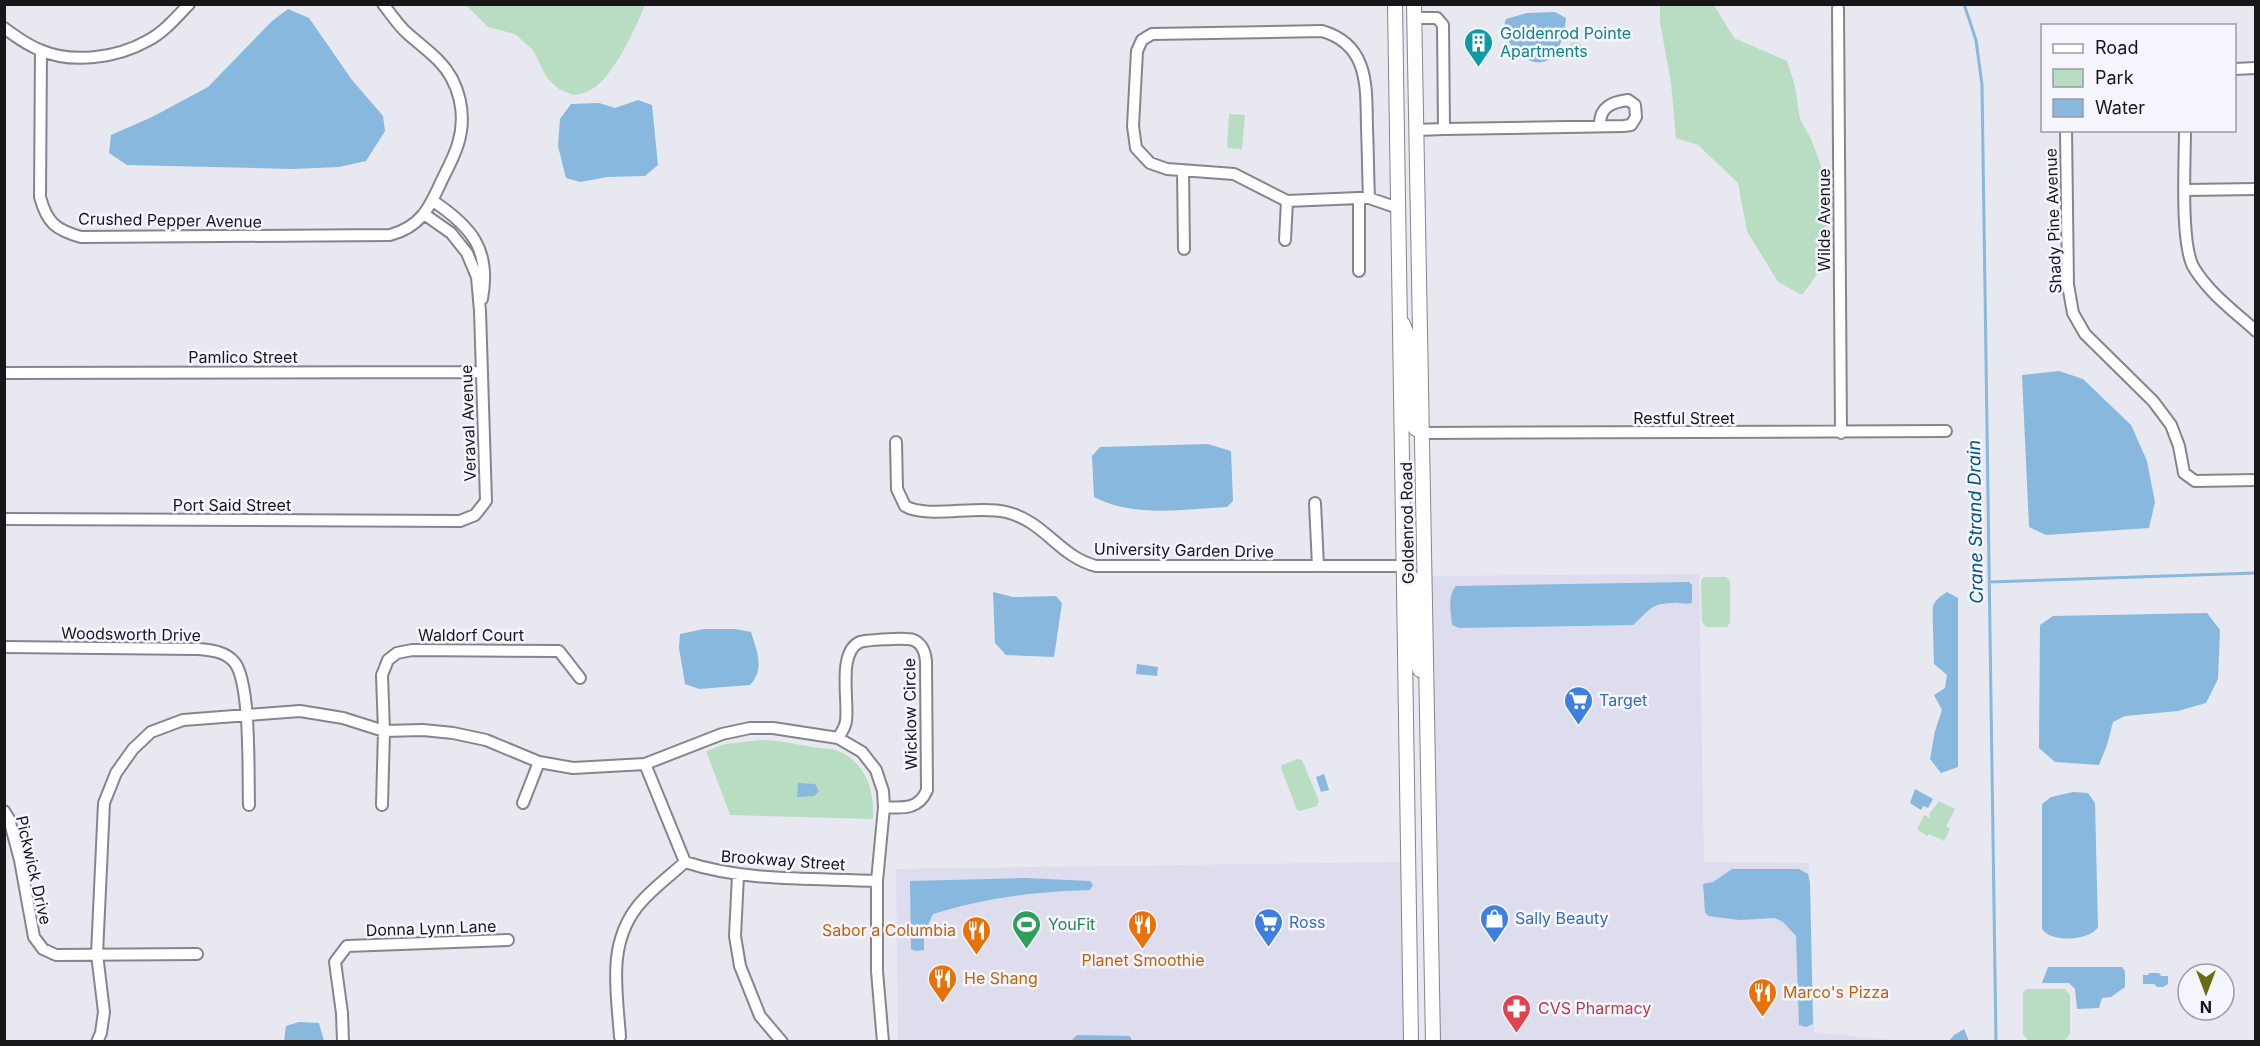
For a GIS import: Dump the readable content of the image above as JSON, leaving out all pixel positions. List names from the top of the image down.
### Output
{
  "streets": {
    "main road": ["Goldenrod Road"],
    "street": [
      "Crushed Pepper Avenue",
      "Wilde Avenue",
      "Shady Pine Avenue",
      "Pamlico Street",
      "Restful Street",
      "Veraval Avenue",
      "Port Said Street",
      "University Garden Drive",
      "Woodsworth Drive",
      "Waldorf Court",
      "Wicklow Circle",
      "Brookway Street",
      "Pickwick Drive",
      "Donna Lynn Lane"
    ]
  },
  "crossings": [
    ["Crushed Pepper Avenue", "Veraval Avenue"],
    ["Wilde Avenue", "Restful Street"],
    ["Pamlico Street", "Veraval Avenue"],
    ["Restful Street", "Goldenrod Road"],
    ["Veraval Avenue", "Port Said Street"],
    ["Goldenrod Road", "University Garden Drive"]
  ],
  "water": ["Crane Strand Drain"],
  "places": {
    "building": ["Goldenrod Pointe Apartments"],
    "supermarket": ["Target", "Ross"],
    "shop": ["Sally Beauty"],
    "sports": ["YouFit"],
    "restaurant": [
      "Planet Smoothie",
      "Sabor a Columbia",
      "He Shang",
      "Marco's Pizza"
    ],
    "pharmacy": ["CVS Pharmacy"]
  },
  "legend": ["Road", "Park", "Water"],
  "north": "bottom"
}
